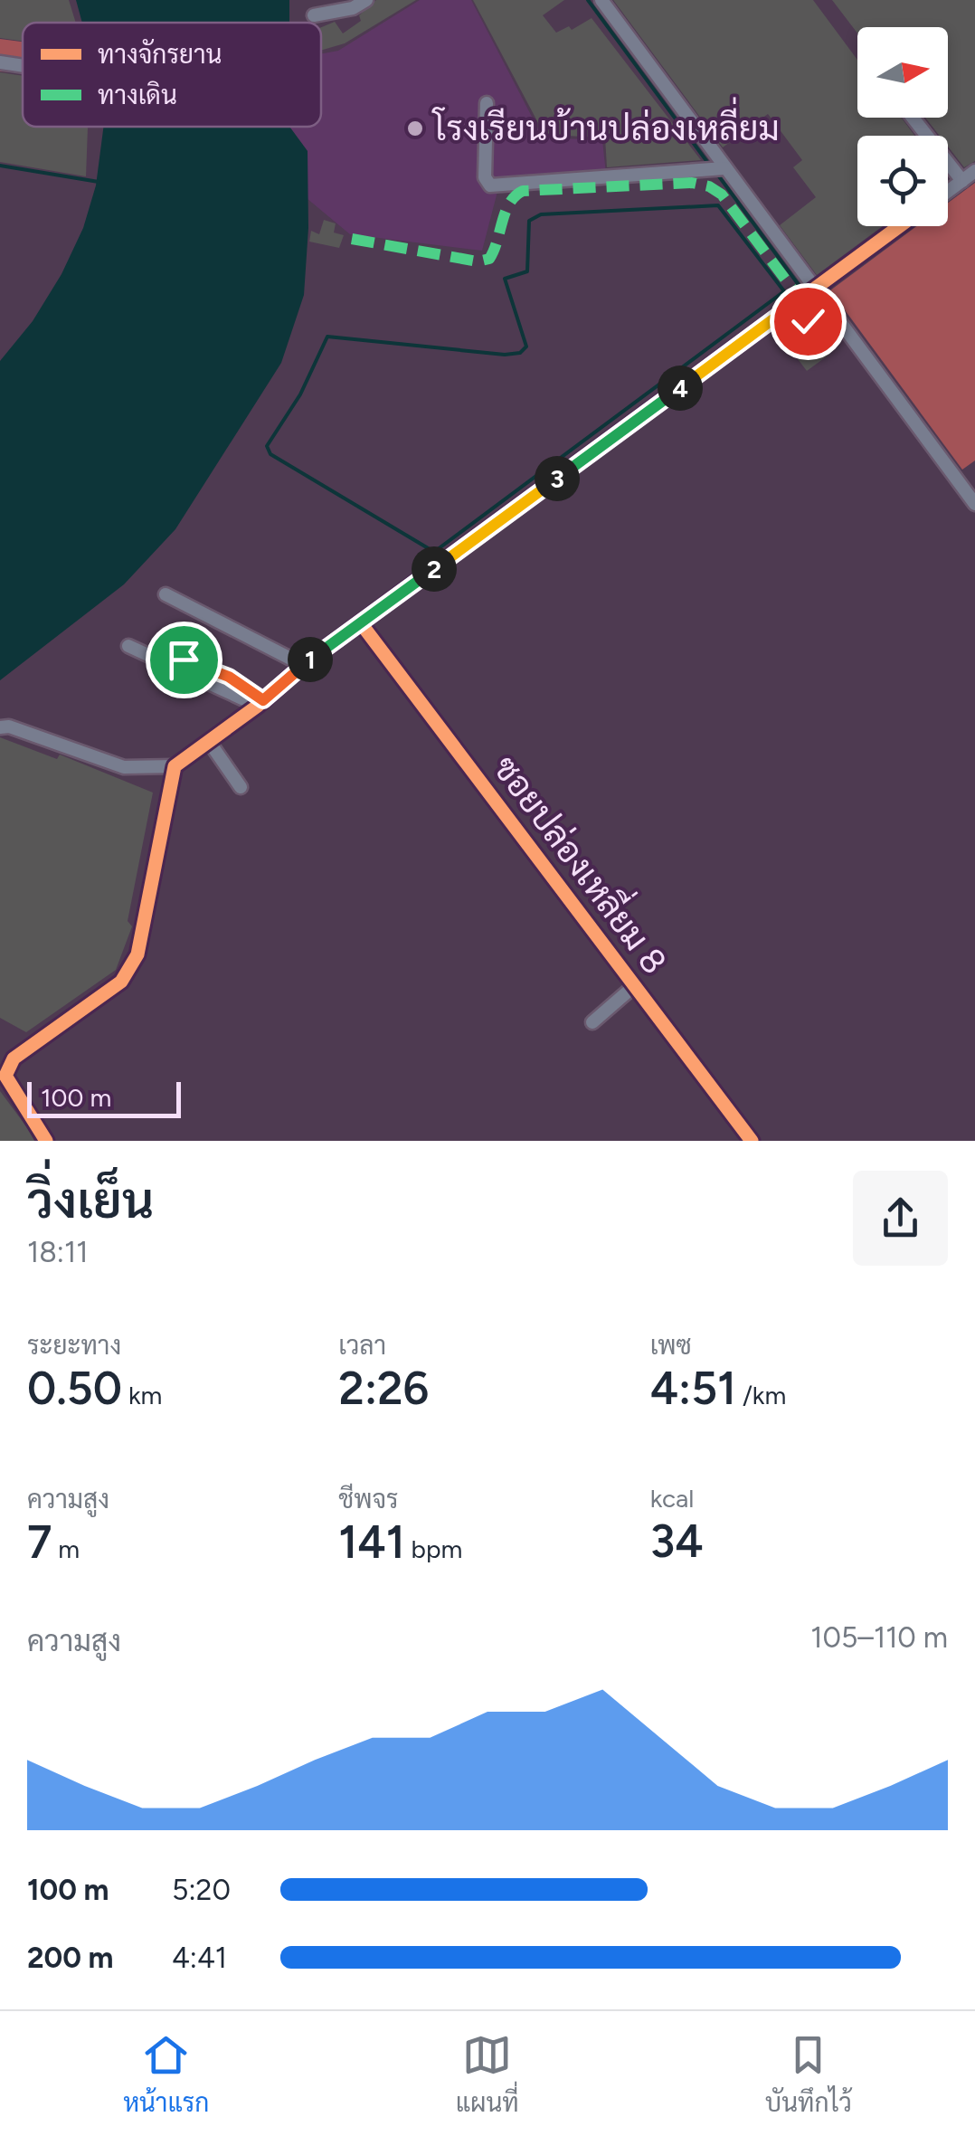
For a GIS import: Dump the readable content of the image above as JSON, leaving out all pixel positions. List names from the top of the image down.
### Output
{
  "streets": {
    "street": ["ซอยปล่องเหลี่ยม 8"]
  },
  "places": ["โรงเรียนบ้านปล่องเหลี่ยม"],
  "legend": ["ทางจักรยาน", "ทางเดิน"],
  "scale_bar": "100 m",
  "north": "right",
  "page": {
    "pins": [
      "4",
      "3",
      "2",
      "1"
    ],
    "scale": "100 m",
    "heading": ["วิ่งเย็น", "18:11"],
    "stats": [
      ["ระยะทาง", "0.50 km"],
      ["เวลา", "2:26"],
      ["เพซ", "4:51 /km"],
      ["ความสูง", "7 m"],
      ["ชีพจร", "141 bpm"],
      ["kcal", "34"]
    ],
    "chart": ["ความสูง", "105–110 m"],
    "list": [
      {
        "name": "100 m",
        "note": "5:20"
      },
      {
        "name": "200 m",
        "note": "4:41"
      }
    ],
    "tabs": ["หน้าแรก", "แผนที่", "บันทึกไว้"]
  }
}
